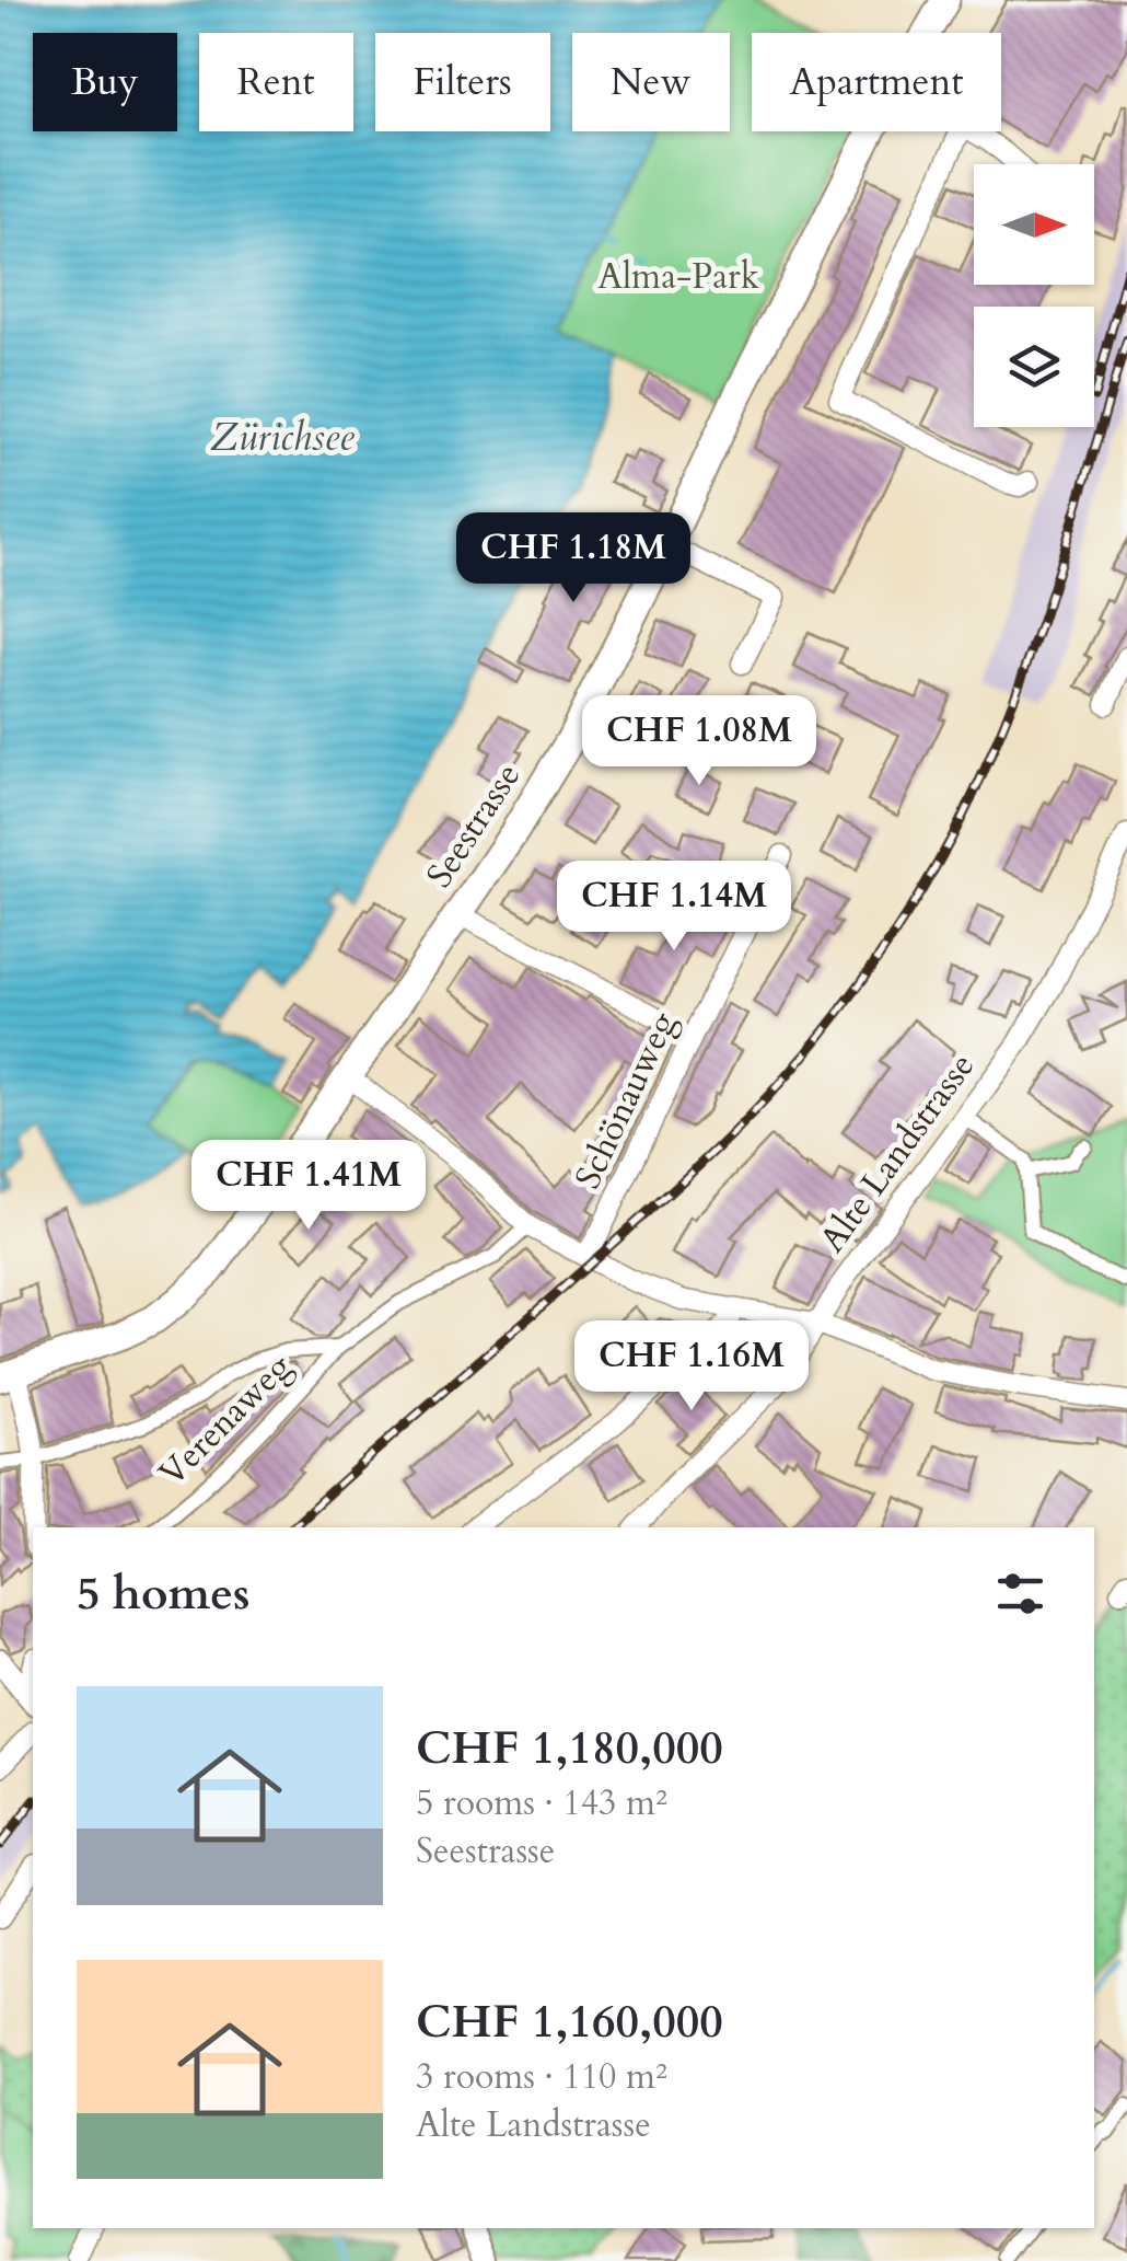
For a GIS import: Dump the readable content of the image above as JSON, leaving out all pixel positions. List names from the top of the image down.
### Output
{
  "streets": {
    "main road": ["Seestrasse"],
    "street": ["Schönauweg", "Alte Landstrasse", "Verenaweg"]
  },
  "water": ["Zürichsee"],
  "parks": ["Alma-Park"],
  "north": "right",
  "page": {
    "chip": [
      "Buy",
      "Rent",
      "Filters",
      "New",
      "Apartment"
    ],
    "price": [
      "CHF 1.18M",
      "CHF 1.08M",
      "CHF 1.14M",
      "CHF 1.41M",
      "CHF 1.16M"
    ],
    "heading": "5 homes",
    "list": [
      {
        "name": "CHF 1,180,000",
        "note": "5 rooms · 143 m² · Seestrasse"
      },
      {
        "name": "CHF 1,160,000",
        "note": "3 rooms · 110 m² · Alte Landstrasse"
      }
    ]
  }
}
